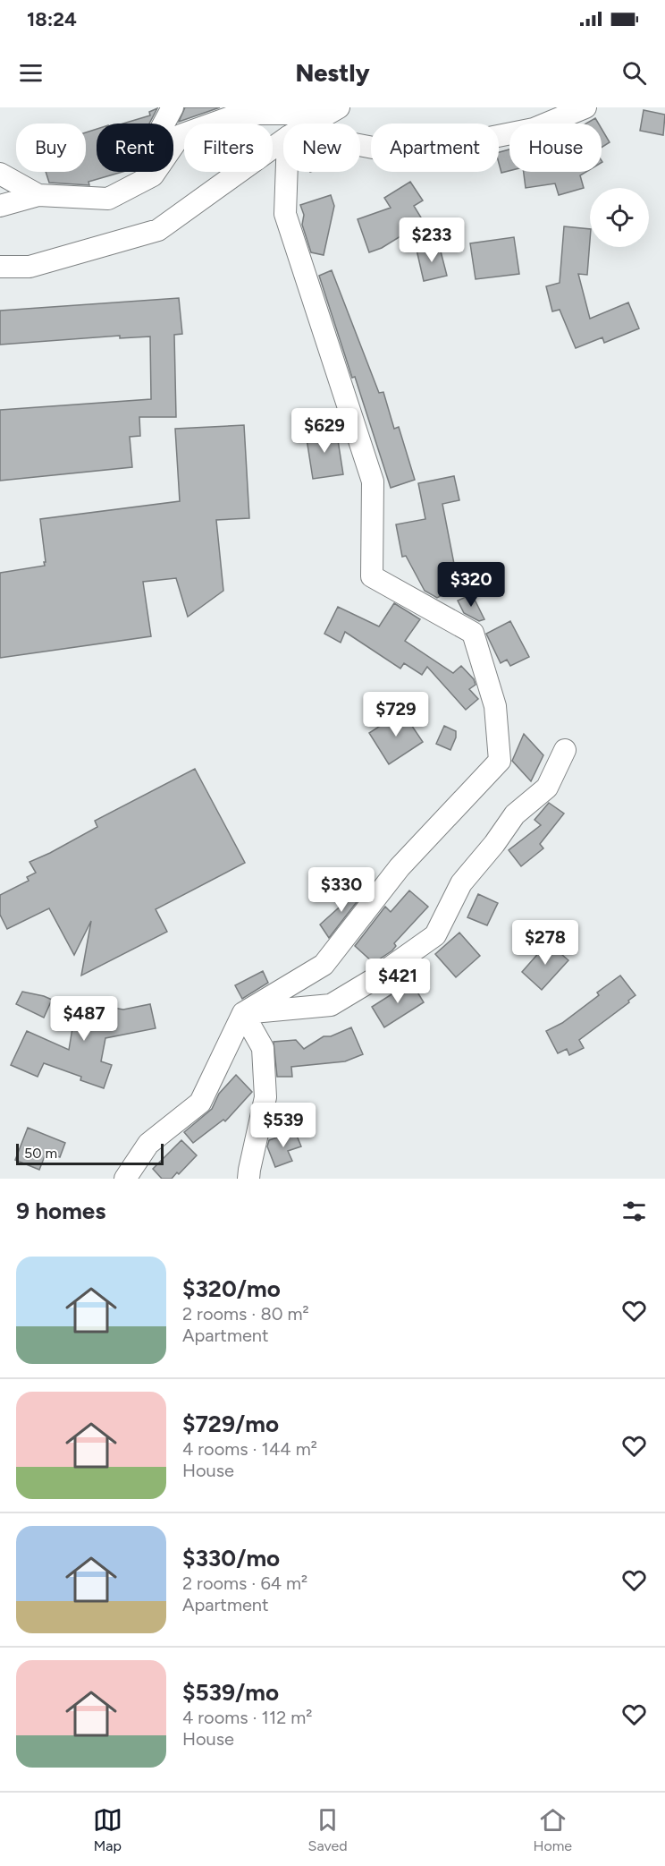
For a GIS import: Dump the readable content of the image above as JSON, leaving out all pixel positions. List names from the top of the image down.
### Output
{
  "scale_bar": "50 m",
  "page": {
    "status": "18:24",
    "header": "Nestly",
    "chip": [
      "Buy",
      "Rent",
      "Filters",
      "New",
      "Apartment",
      "House"
    ],
    "price": [
      "$233",
      "$629",
      "$320",
      "$729",
      "$330",
      "$278",
      "$421",
      "$487",
      "$539"
    ],
    "scale": "50 m",
    "heading": "9 homes",
    "list": [
      {
        "name": "$320/mo",
        "note": "2 rooms · 80 m² · Apartment"
      },
      {
        "name": "$729/mo",
        "note": "4 rooms · 144 m² · House"
      },
      {
        "name": "$330/mo",
        "note": "2 rooms · 64 m² · Apartment"
      },
      {
        "name": "$539/mo",
        "note": "4 rooms · 112 m² · House"
      }
    ],
    "tabs": ["Map", "Saved", "Home"]
  }
}
